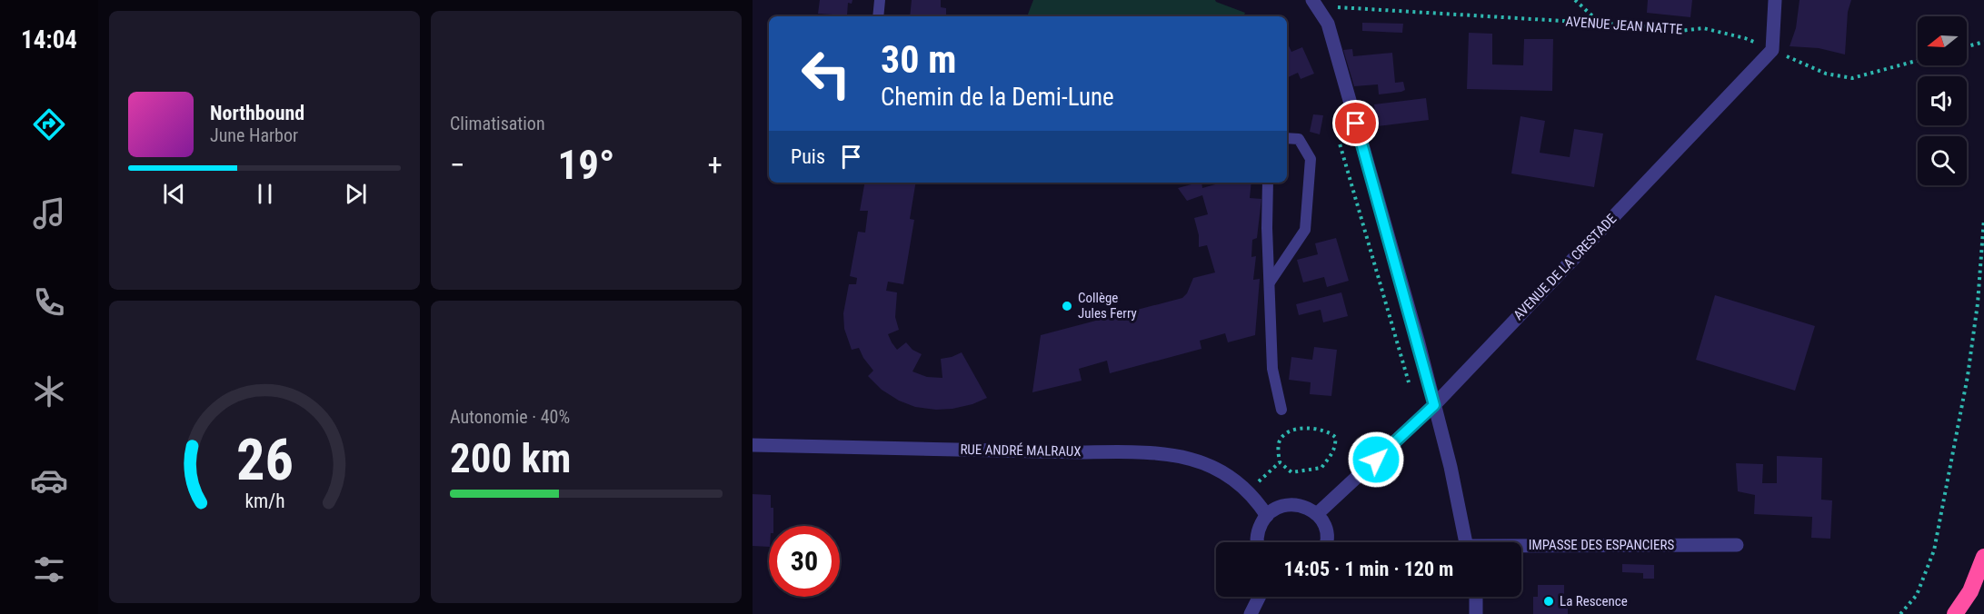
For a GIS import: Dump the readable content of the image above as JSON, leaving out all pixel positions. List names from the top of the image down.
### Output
{
  "streets": {
    "street": ["AVENUE DE LA CRESTADE", "RUE ANDRÉ MALRAUX", "IMPASSE DES ESPANCIERS"],
    "path": ["AVENUE JEAN NATTE"]
  },
  "crossings": [
    ["AVENUE JEAN NATTE", "AVENUE DE LA CRESTADE"]
  ],
  "places": ["Collège Jules Ferry", "La Rescence"],
  "north": "left",
  "page": {
    "tabs": "14:04",
    "tile": [
      "Climatisation",
      ["Autonomie · 40%", "200 km"]
    ],
    "turn": ["30 m", "Chemin de la Demi-Lune"],
    "song": ["Northbound", "June Harbor"],
    "then": "Puis",
    "heat": ["−", "19°", "+"],
    "limit": "30",
    "trip": "14:05 · 1 min · 120 m",
    "gauge": ["26", "km/h"]
  }
}
